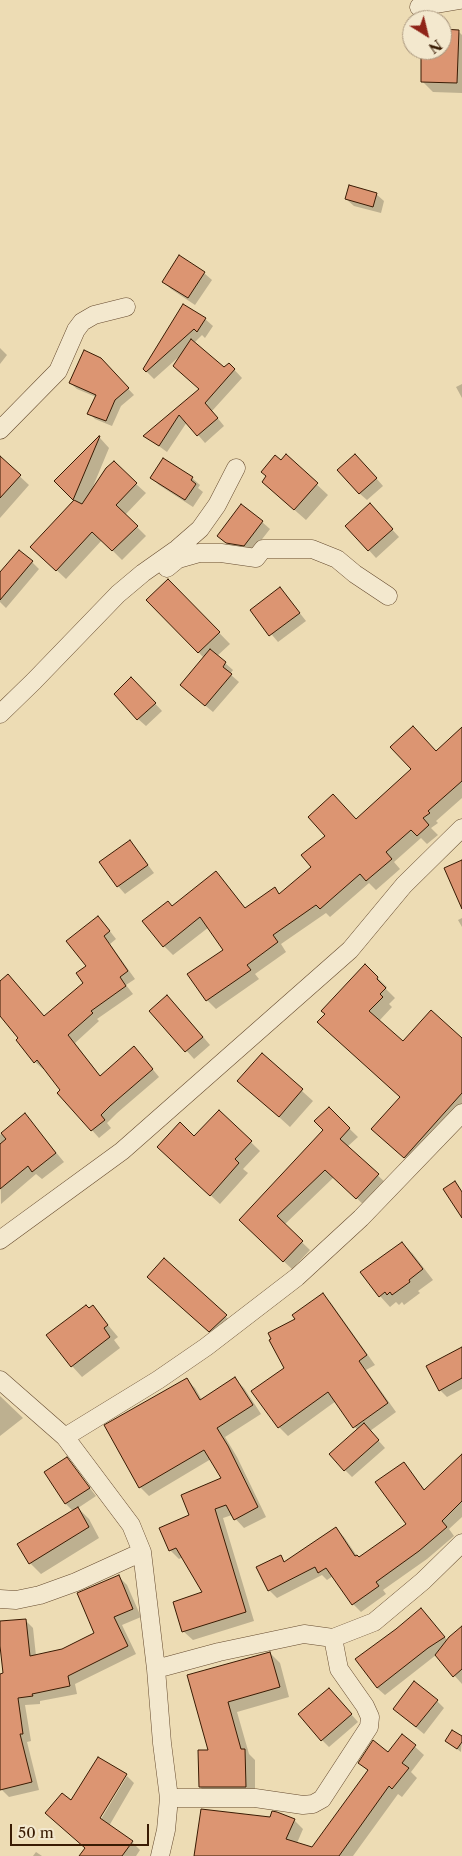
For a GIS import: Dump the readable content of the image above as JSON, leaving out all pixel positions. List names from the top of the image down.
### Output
{
  "scale_bar": "50 m",
  "north": "bottom right"
}
